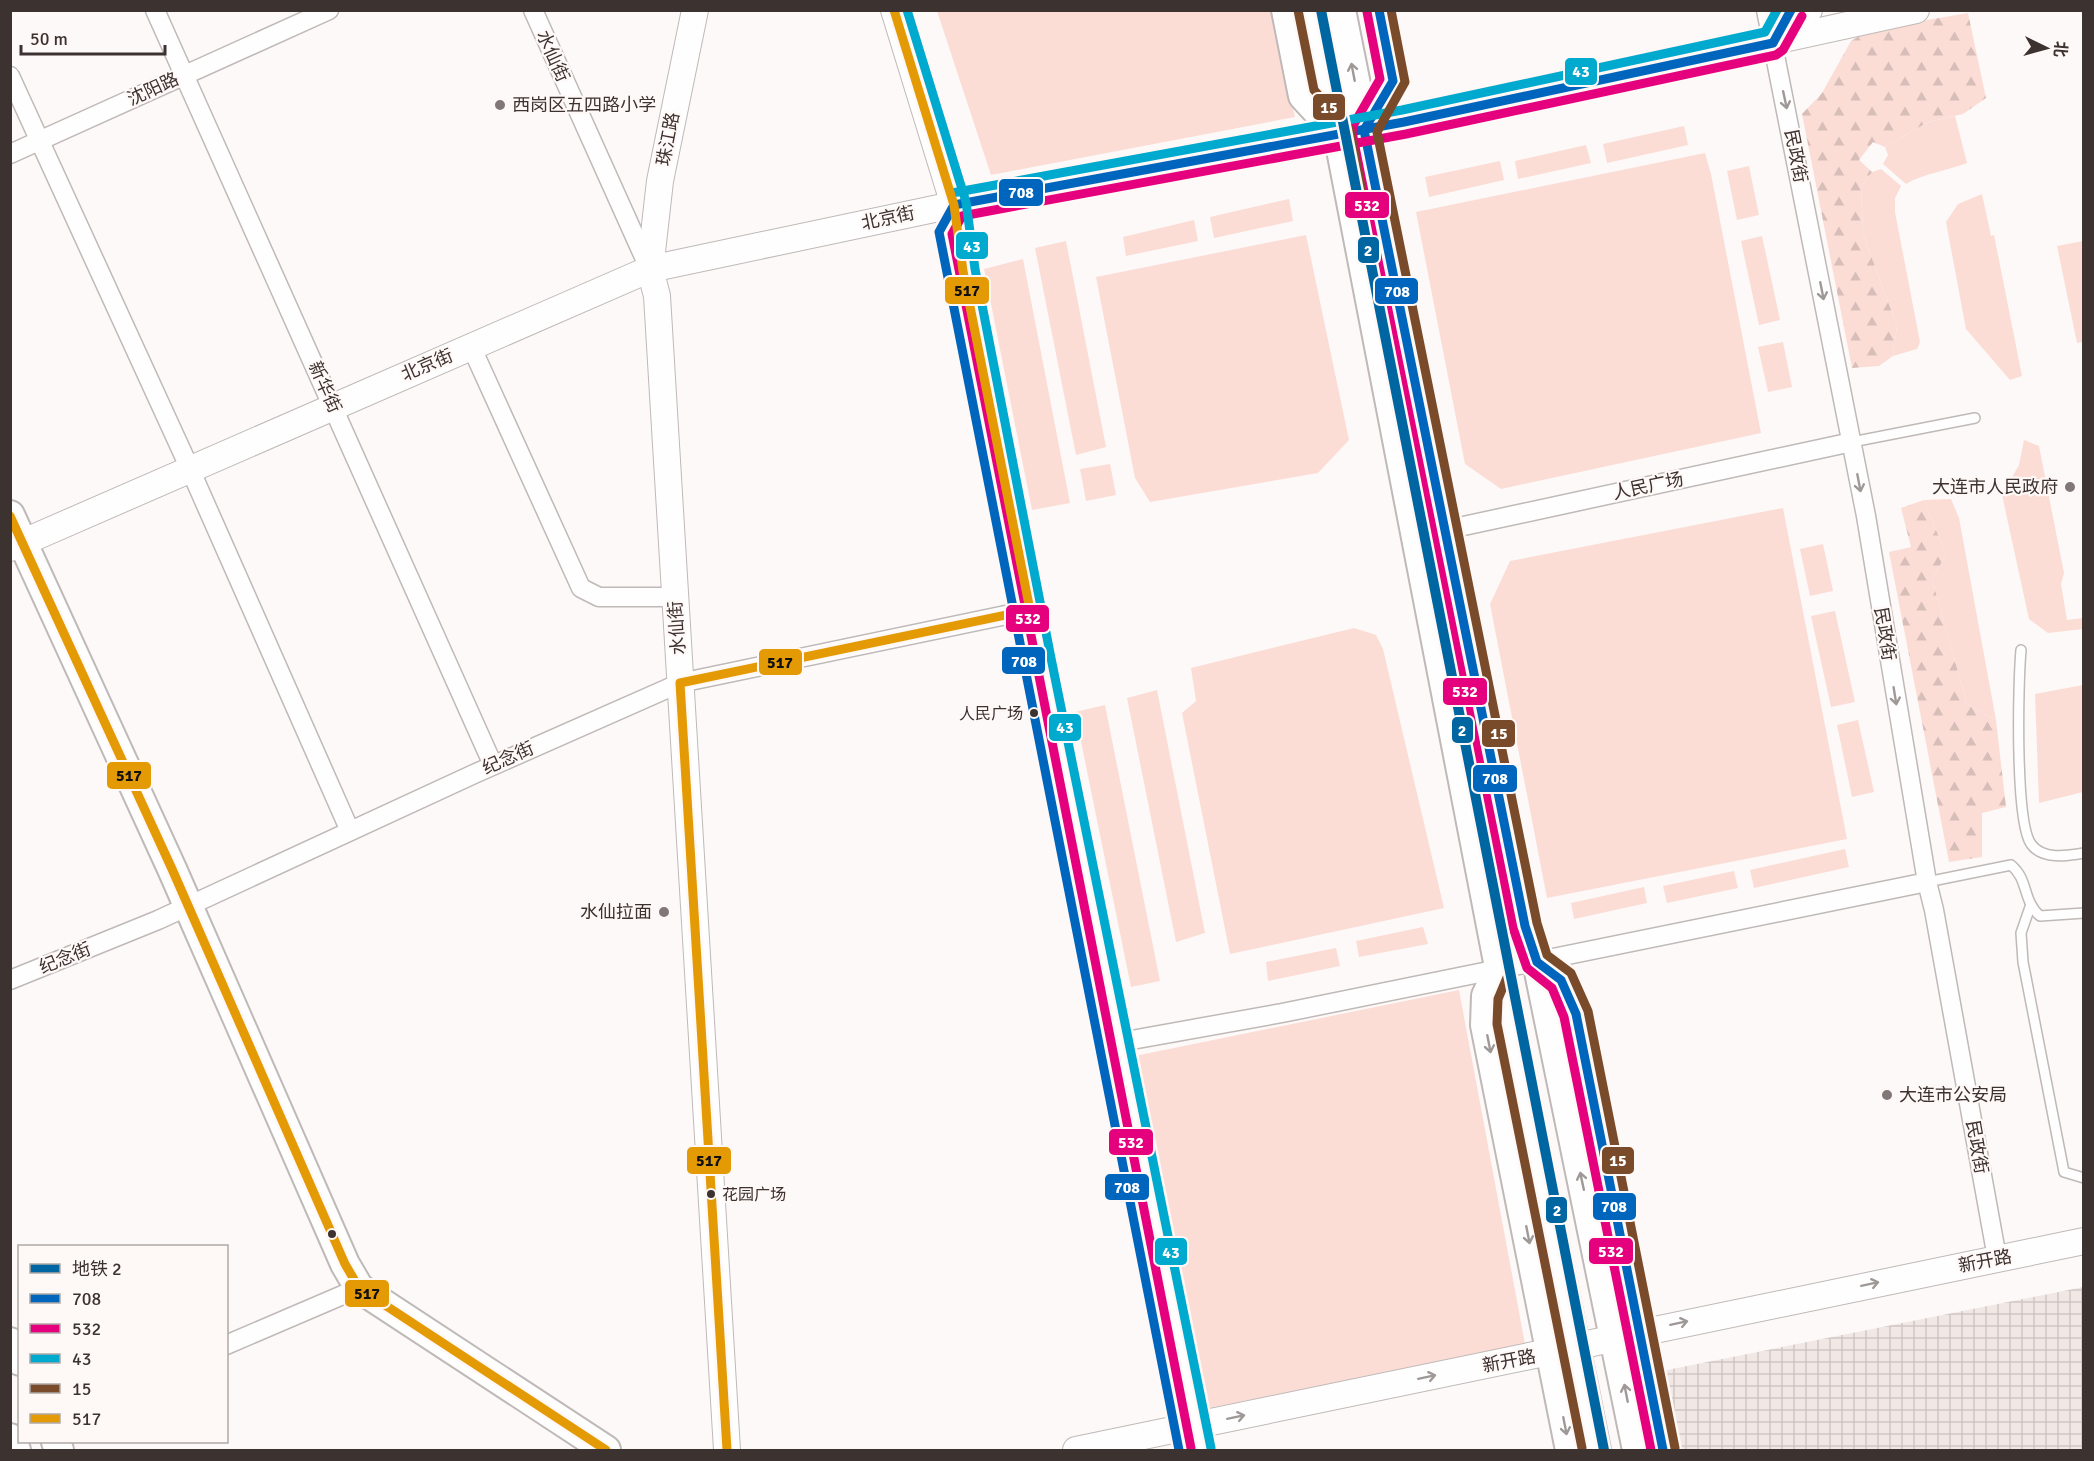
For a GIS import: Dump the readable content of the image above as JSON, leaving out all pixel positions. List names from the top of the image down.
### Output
{
  "streets": {
    "street": [
      "水仙街",
      "沈阳路",
      "珠江路",
      "民政街",
      "北京街",
      "新华街",
      "人民广场",
      "纪念街",
      "新开路"
    ]
  },
  "crossings": [
    ["水仙街", "珠江路"],
    ["水仙街", "北京街"],
    ["水仙街", "纪念街"],
    ["沈阳路", "新华街"],
    ["珠江路", "北京街"],
    ["民政街", "北京街"],
    ["民政街", "人民广场"],
    ["民政街", "新开路"],
    ["北京街", "新华街"],
    ["新华街", "纪念街"]
  ],
  "one_way": ["民政街", "新开路"],
  "places": [
    "西岗区五四路小学",
    "大连市人民政府",
    "人民广场",
    "水仙拉面",
    "大连市公安局",
    "花园广场"
  ],
  "lines": [
    "metro line 2",
    "transit line 708",
    "transit line 43",
    "transit line 15",
    "transit line 517",
    "transit line 532"
  ],
  "legend": [
    "地铁 2",
    "708",
    "532",
    "43",
    "15",
    "517"
  ],
  "scale_bar": "50 m",
  "north": "right"
}
